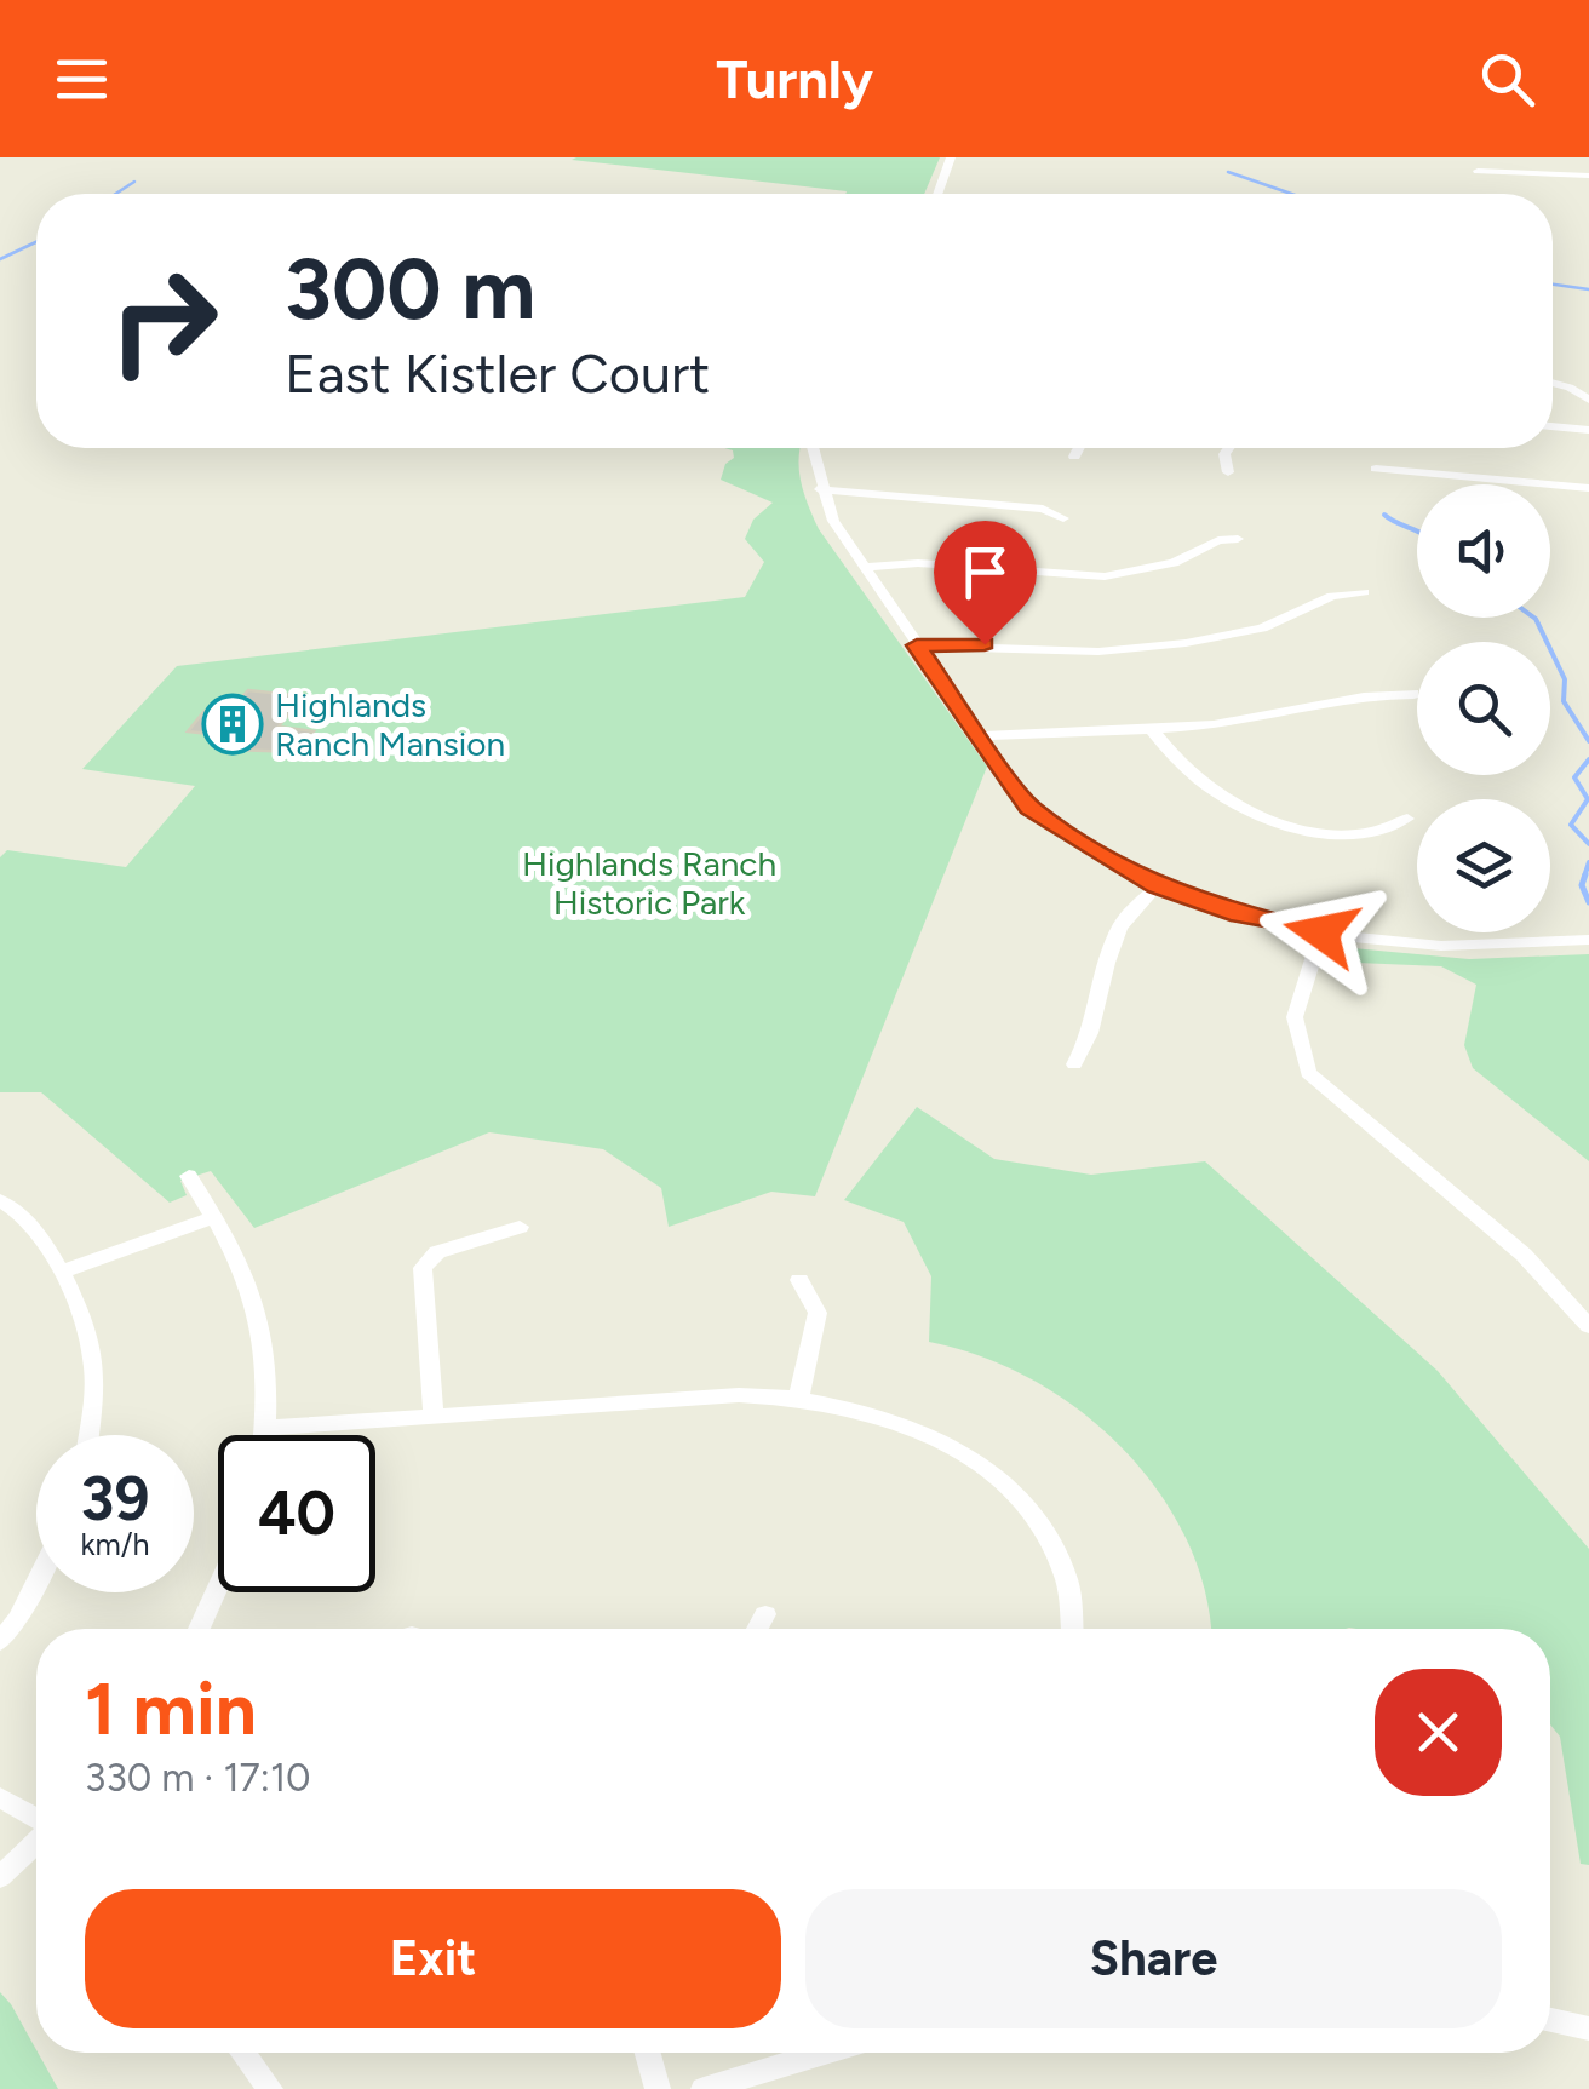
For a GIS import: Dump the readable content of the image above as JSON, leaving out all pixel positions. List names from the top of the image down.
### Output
{
  "parks": ["Highlands Ranch Historic Park"],
  "places": {
    "building": ["Highlands Ranch Mansion"]
  },
  "page": {
    "header": "Turnly",
    "turn": ["300 m", "East Kistler Court"],
    "speed": "39 km/h",
    "limit": "40",
    "heading": ["1 min", "330 m · 17:10"],
    "buttons": ["Exit", "Share"]
  }
}
